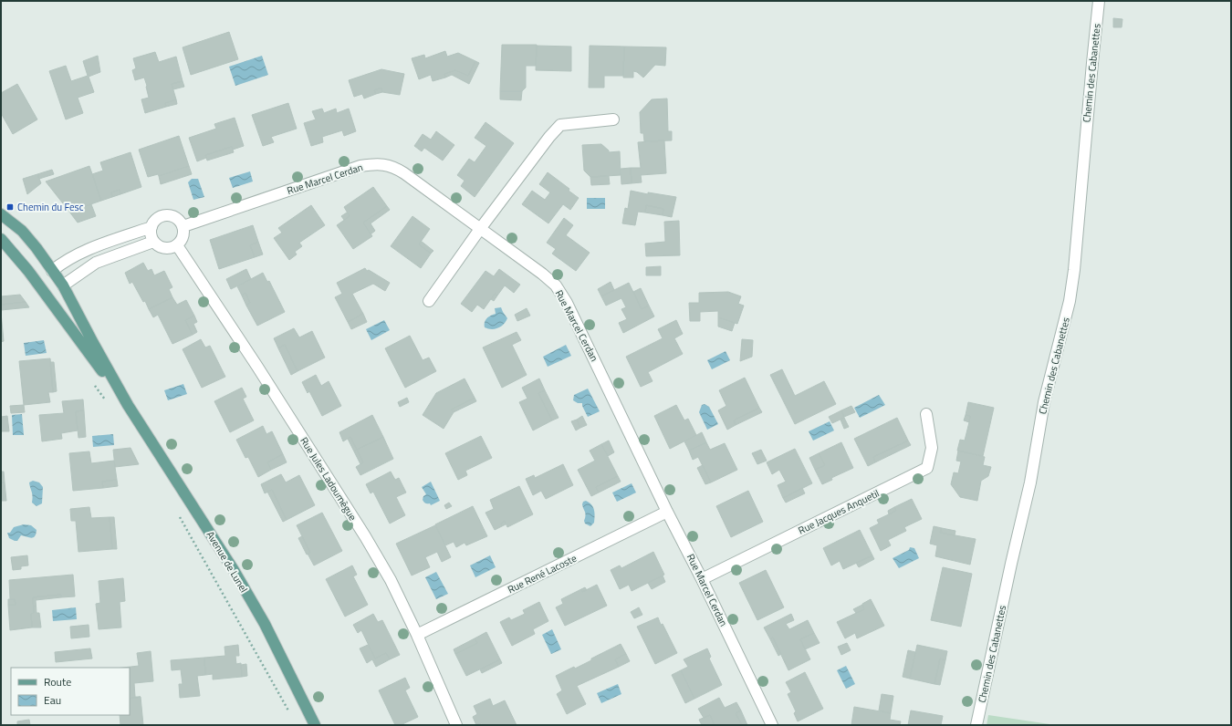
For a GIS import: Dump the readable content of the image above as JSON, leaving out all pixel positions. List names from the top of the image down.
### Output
{
  "streets": {
    "main road": ["Avenue de Lunel"],
    "street": [
      "Chemin des Cabanettes",
      "Rue Marcel Cerdan",
      "Rue Jules Ladoumègue",
      "Rue Jacques Anquetil",
      "Rue René Lacoste"
    ]
  },
  "crossings": [
    ["Rue Marcel Cerdan", "Rue Jules Ladoumègue"],
    ["Rue Marcel Cerdan", "Rue Jacques Anquetil"],
    ["Rue Marcel Cerdan", "Rue René Lacoste"],
    ["Rue Jules Ladoumègue", "Rue René Lacoste"]
  ],
  "places": {
    "transit": ["Chemin du Fesc"]
  },
  "legend": ["Route", "Eau"]
}
